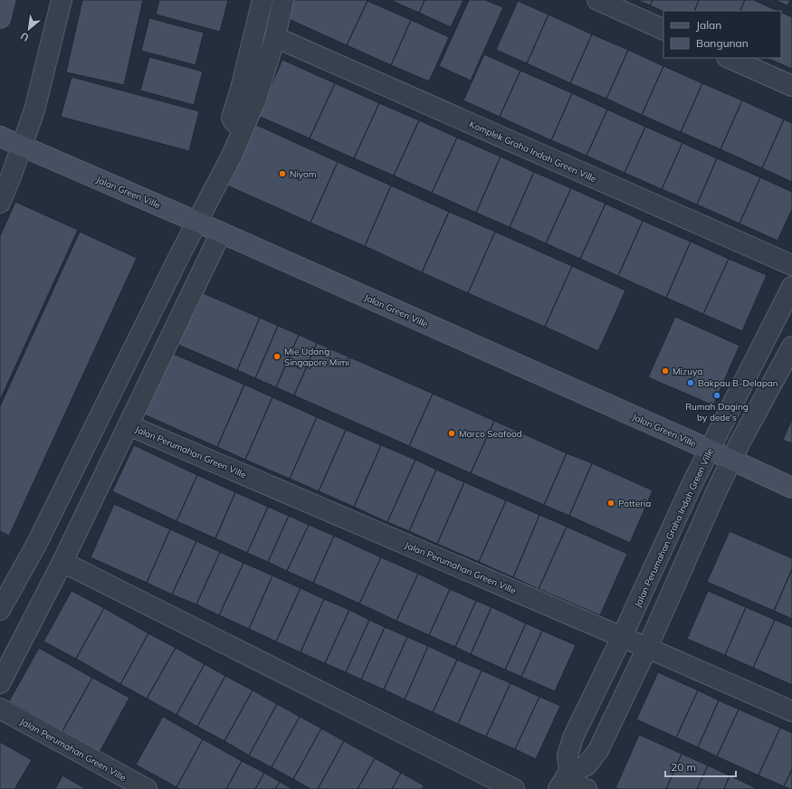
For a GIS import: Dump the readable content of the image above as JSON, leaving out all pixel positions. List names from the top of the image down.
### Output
{
  "streets": {
    "street": [
      "Komplek Graha Indah Green Ville",
      "Jalan Green Ville",
      "Jalan Perumahan Green Ville",
      "Jalan Perumahan Graha Indah Green Ville"
    ]
  },
  "crossings": [
    ["Jalan Green Ville", "Jalan Perumahan Green Ville"],
    ["Jalan Green Ville", "Jalan Perumahan Graha Indah Green Ville"],
    ["Jalan Perumahan Green Ville", "Jalan Perumahan Graha Indah Green Ville"]
  ],
  "places": [
    "Niyom",
    "Mie Udang Singapore Mimi",
    "Mizuya",
    "Bakpau B-Delapan",
    "Rumah Daging by dede's",
    "Marco Seafood",
    "Potteria"
  ],
  "legend": ["Jalan", "Bangunan"],
  "scale_bar": "20 m",
  "north": "bottom left"
}
